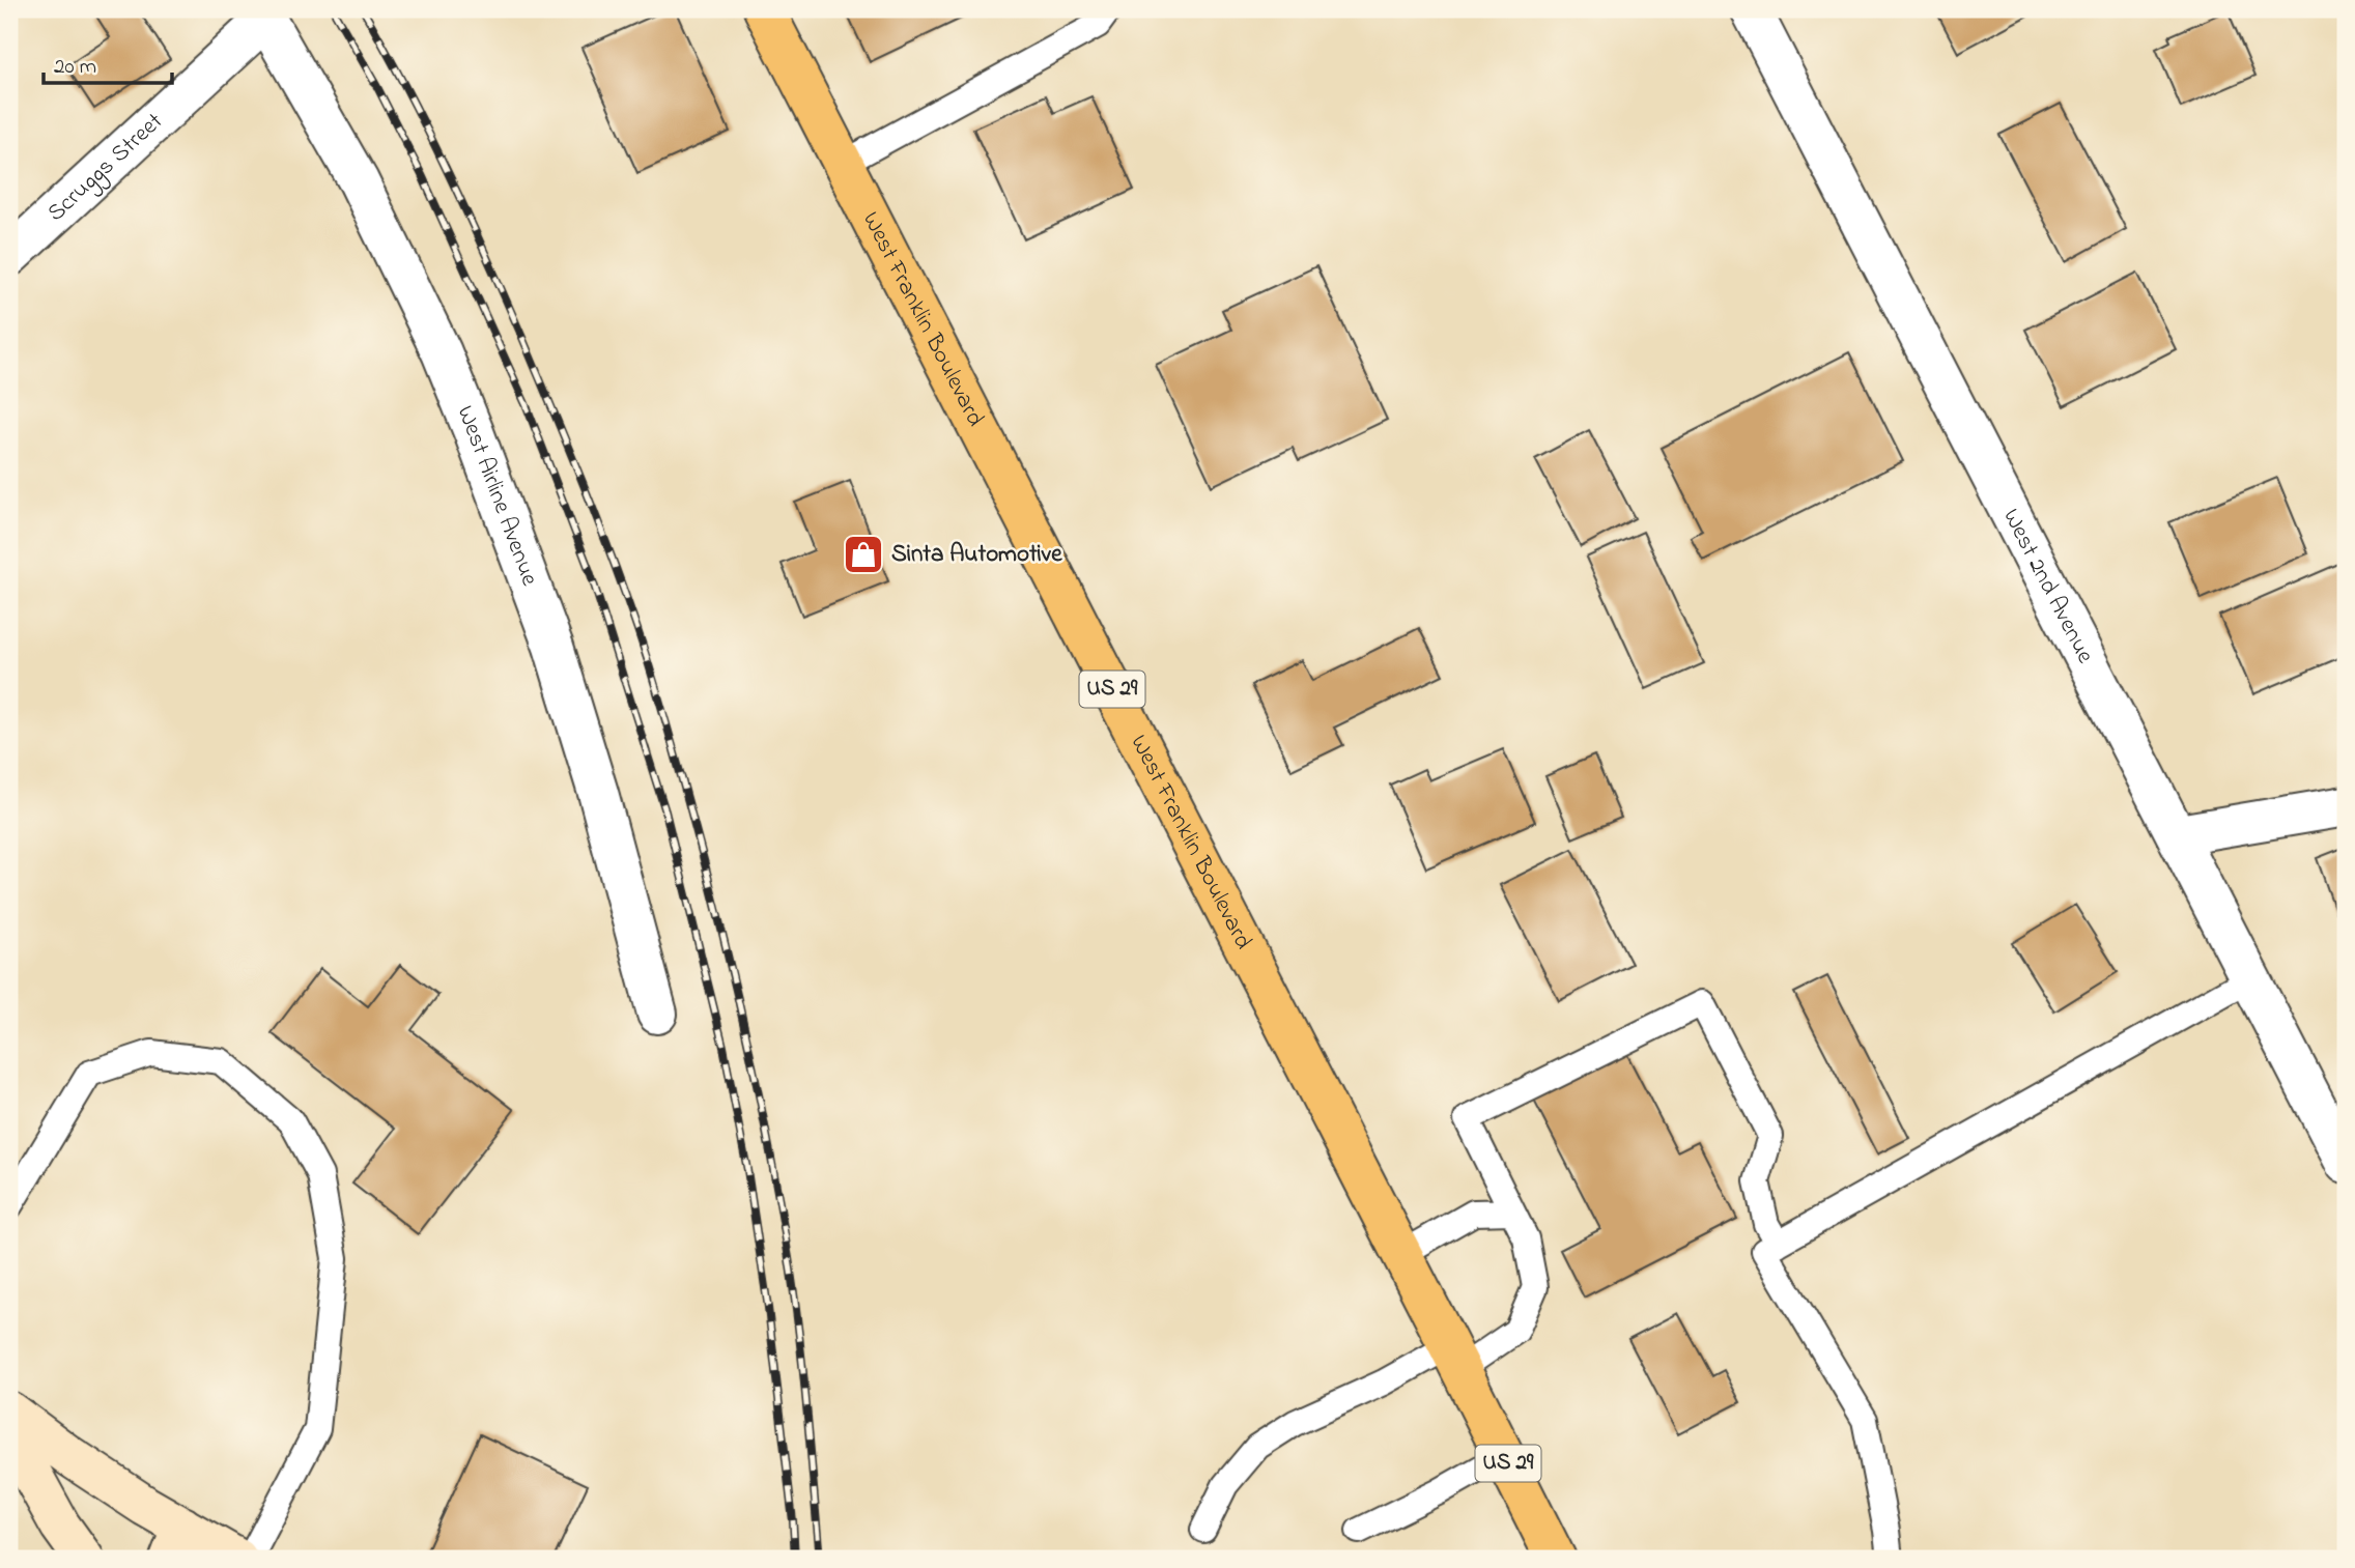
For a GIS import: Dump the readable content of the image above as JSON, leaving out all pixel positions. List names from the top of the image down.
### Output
{
  "streets": {
    "main road": ["West Franklin Boulevard", "US 29"],
    "street": ["Scruggs Street", "West Airline Avenue", "West 2nd Avenue"]
  },
  "crossings": [
    ["Scruggs Street", "West Airline Avenue"]
  ],
  "places": {
    "shop": ["Sinta Automotive"]
  },
  "scale_bar": "20 m"
}
